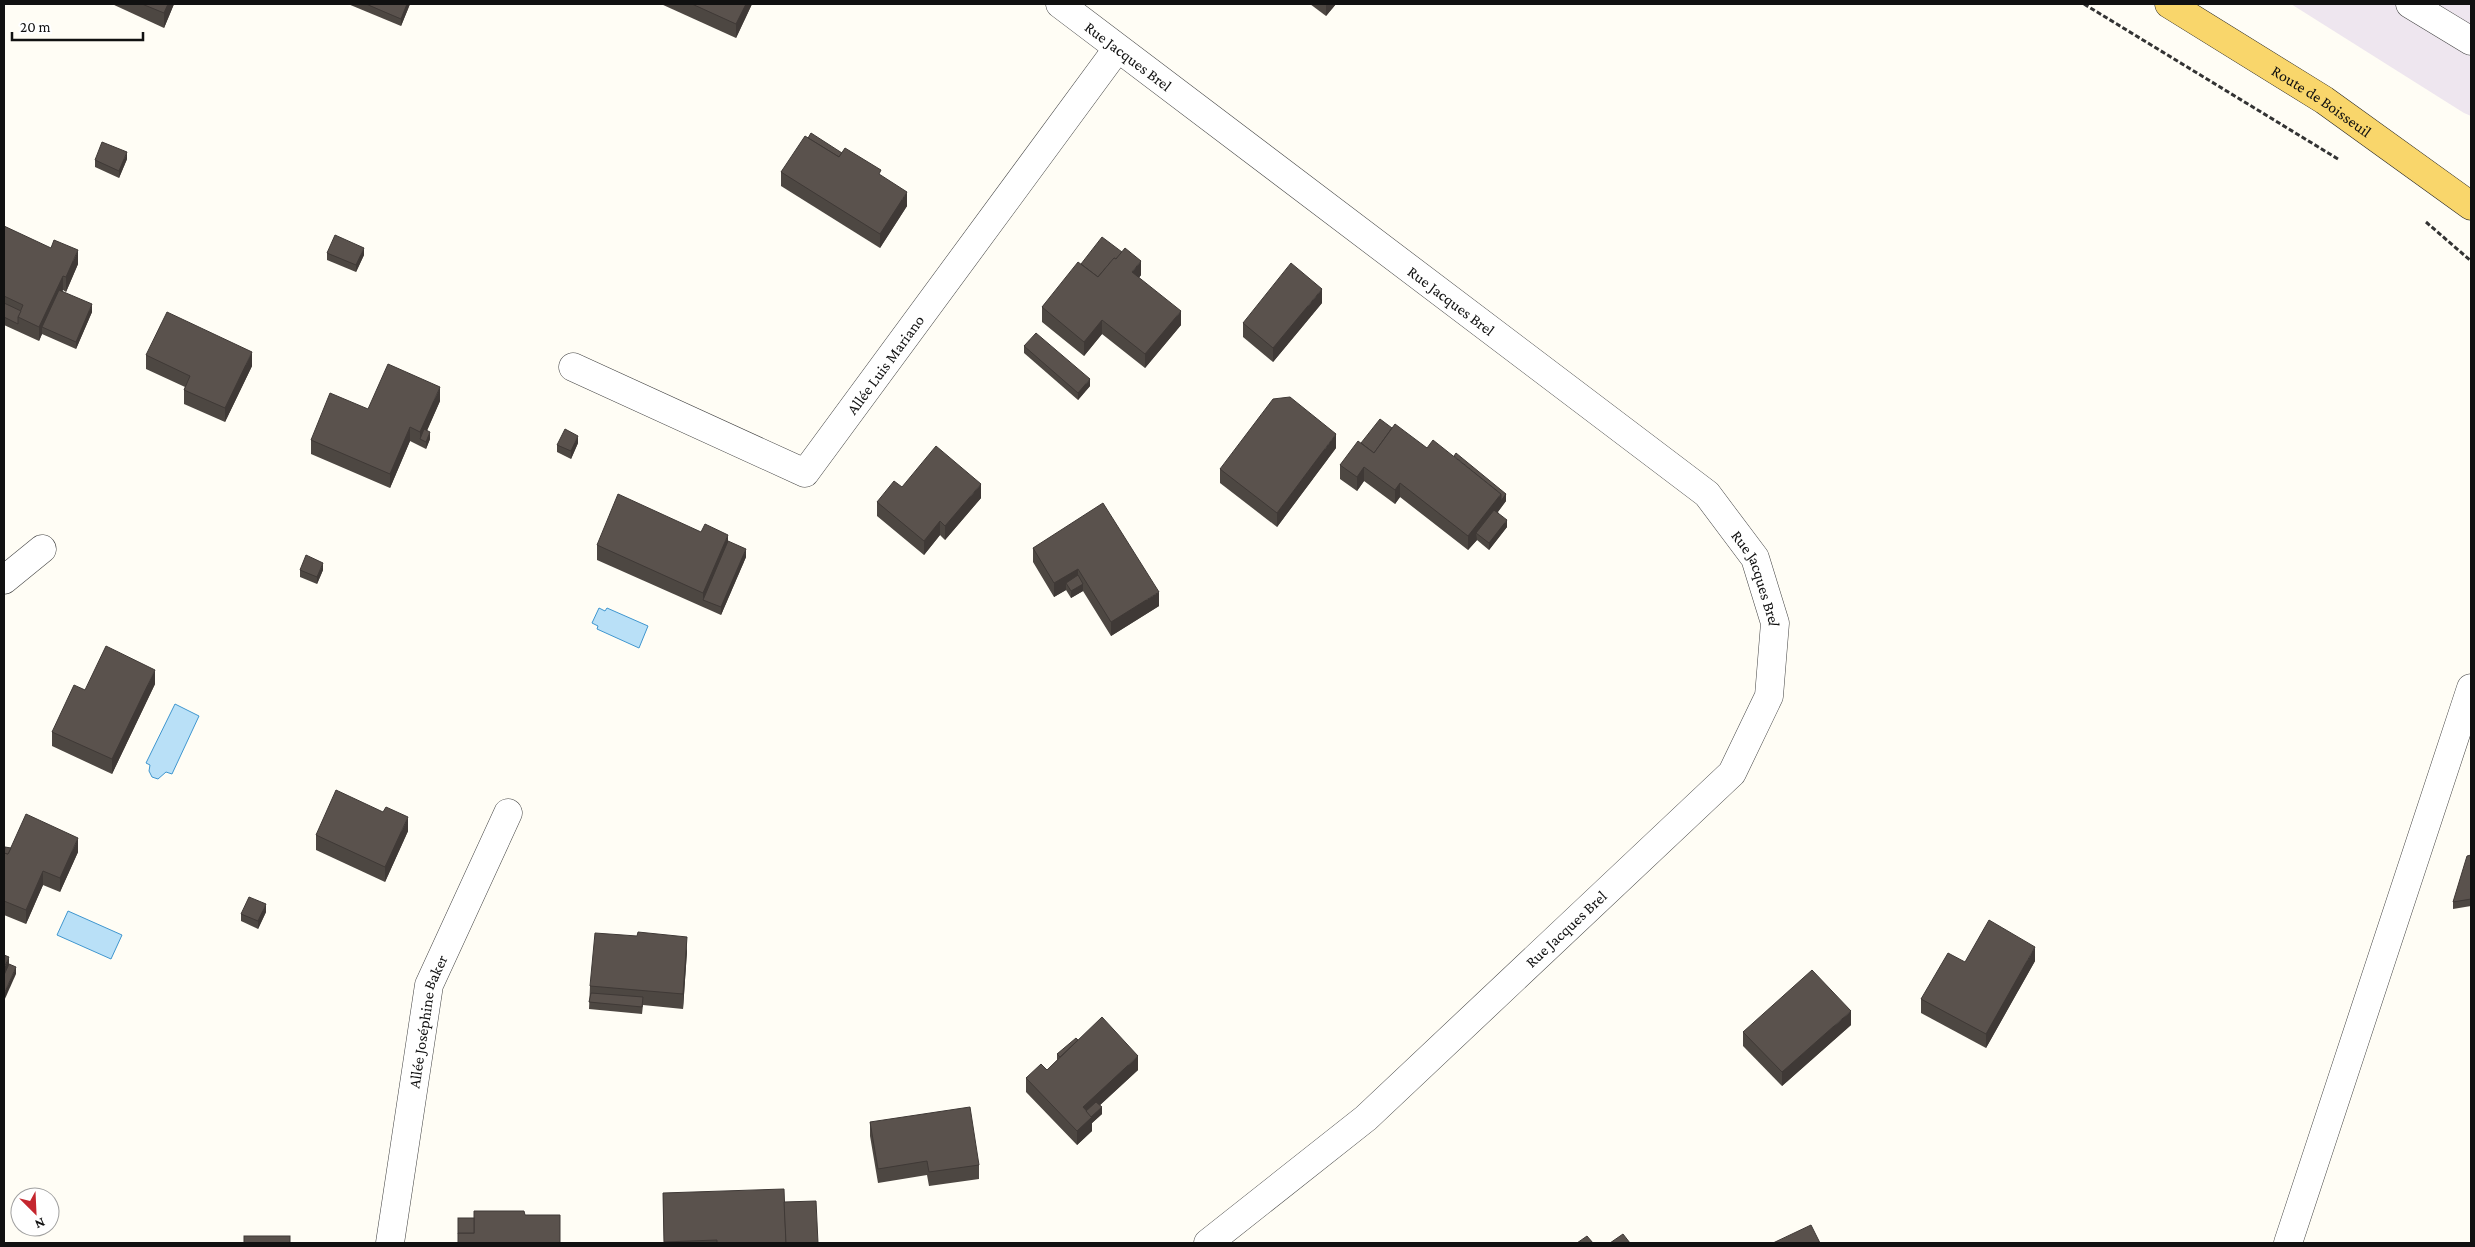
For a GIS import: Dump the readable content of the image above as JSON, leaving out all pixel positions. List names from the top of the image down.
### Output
{
  "streets": {
    "main road": ["Route de Boisseuil"],
    "street": ["Rue Jacques Brel", "Allée Luis Mariano", "Allée Joséphine Baker"]
  },
  "crossings": [
    ["Rue Jacques Brel", "Allée Luis Mariano"]
  ],
  "scale_bar": "20 m",
  "north": "bottom right"
}
